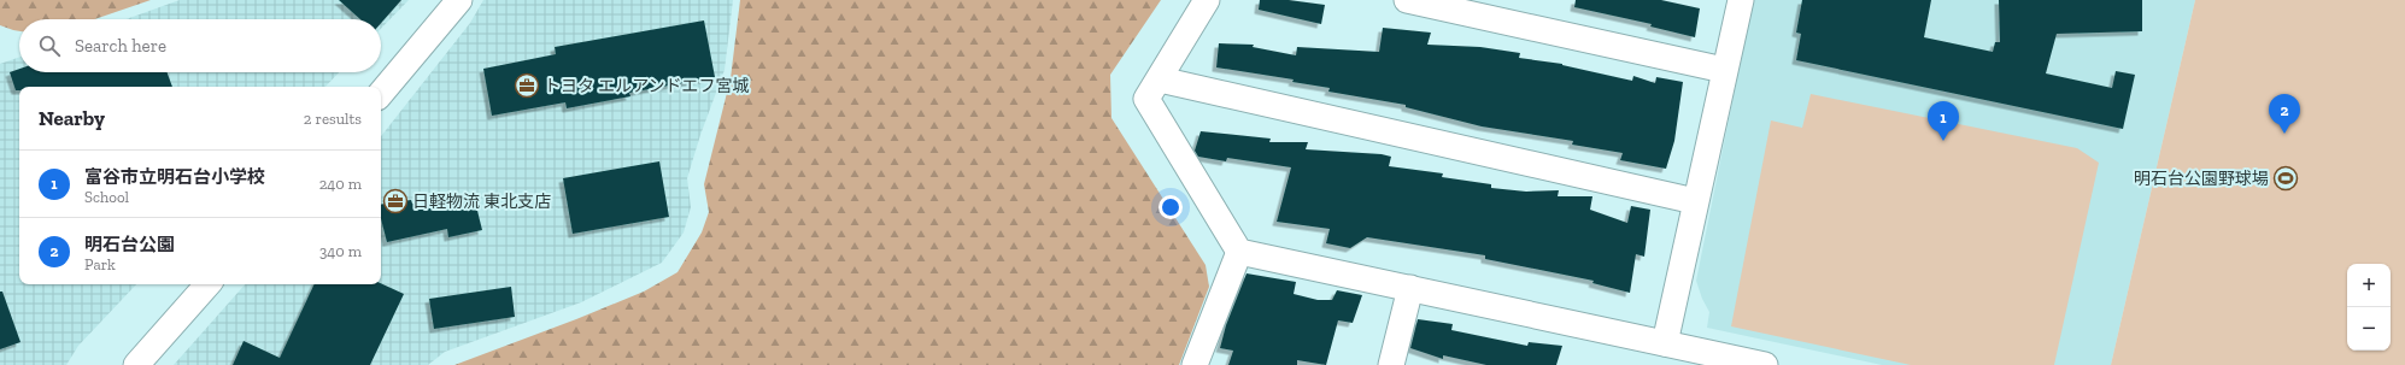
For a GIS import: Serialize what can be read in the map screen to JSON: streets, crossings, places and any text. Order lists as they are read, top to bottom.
{
  "places": {
    "office": ["トヨタ エルアンドエフ宮城", "日軽物流 東北支店"],
    "sports": ["明石台公園野球場"]
  },
  "page": {
    "search": "Search here",
    "heading": ["Nearby", "2 results"],
    "pins": ["2", "1"],
    "list": [
      {
        "mark": "1",
        "name": "富谷市立明石台小学校",
        "note": "School",
        "value": "240 m"
      },
      {
        "mark": "2",
        "name": "明石台公園",
        "note": "Park",
        "value": "340 m"
      }
    ],
    "map_buttons": ["+", "−"]
  }
}
